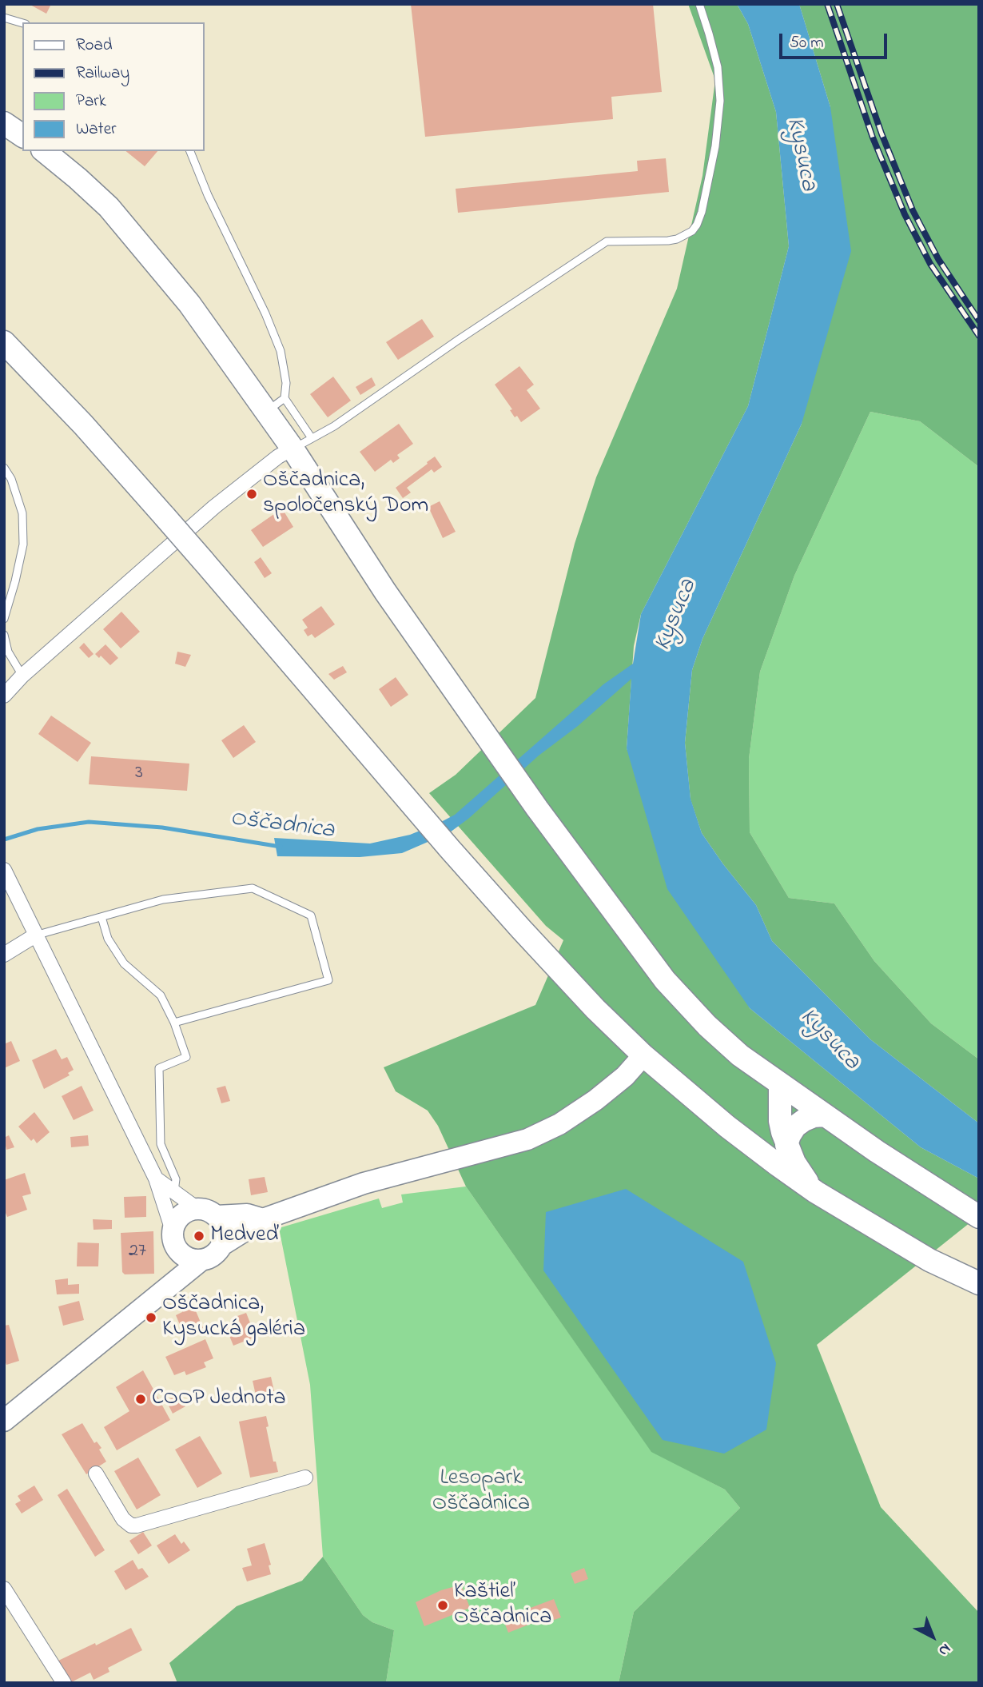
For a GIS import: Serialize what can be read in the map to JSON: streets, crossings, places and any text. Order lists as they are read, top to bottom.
{
  "water": ["Kysuca", "Oščadnica"],
  "parks": ["Lesopark Oščadnica"],
  "places": [
    "Oščadnica, spoločenský Dom",
    "Medveď",
    "Oščadnica, Kysucká galéria",
    "COOP Jednota",
    "Kaštieľ Oščadnica"
  ],
  "house_numbers": ["3", "27"],
  "legend": [
    "Road",
    "Railway",
    "Park",
    "Water"
  ],
  "scale_bar": "50 m",
  "north": "bottom right"
}
